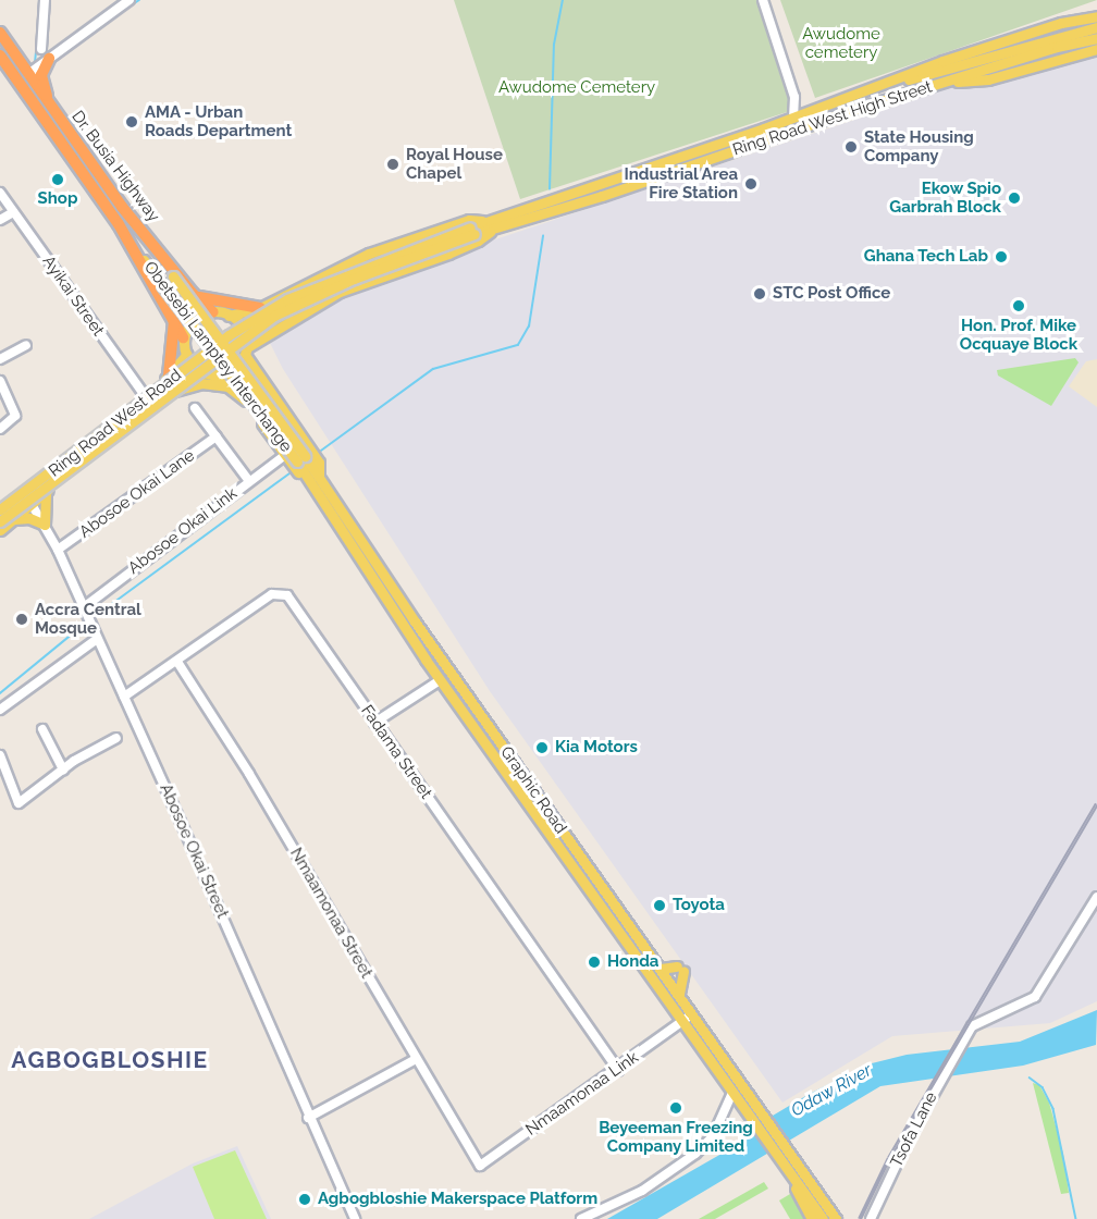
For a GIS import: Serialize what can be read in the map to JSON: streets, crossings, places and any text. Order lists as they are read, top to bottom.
{
  "streets": {
    "highway": ["Dr. Busia Highway"],
    "main road": [
      "Ring Road West High Street",
      "Obetsebi Lamptey Interchange",
      "Ring Road West Road",
      "Graphic Road"
    ],
    "street": [
      "Ayikai Street",
      "Abosoe Okai Lane",
      "Abosoe Okai Link",
      "Fadama Street",
      "Abosoe Okai Street",
      "Nmaamonaa Street",
      "Nmaamonaa Link",
      "Tsofa Lane"
    ]
  },
  "crossings": [
    ["Dr. Busia Highway", "Obetsebi Lamptey Interchange"],
    ["Dr. Busia Highway", "Ring Road West Road"],
    ["Dr. Busia Highway", "Graphic Road"],
    ["Ayikai Street", "Ring Road West Road"],
    ["Obetsebi Lamptey Interchange", "Graphic Road"],
    ["Ring Road West Road", "Graphic Road"],
    ["Ring Road West Road", "Abosoe Okai Street"],
    ["Abosoe Okai Lane", "Abosoe Okai Street"],
    ["Abosoe Okai Link", "Graphic Road"],
    ["Abosoe Okai Link", "Abosoe Okai Street"],
    ["Fadama Street", "Abosoe Okai Street"],
    ["Fadama Street", "Nmaamonaa Street"],
    ["Fadama Street", "Nmaamonaa Link"],
    ["Graphic Road", "Nmaamonaa Link"],
    ["Nmaamonaa Street", "Nmaamonaa Link"]
  ],
  "districts": ["AGBOGBLOSHIE"],
  "water": ["Odaw River"],
  "parks": ["Awudome cemetery", "Awudome Cemetery"],
  "places": [
    "AMA - Urban Roads Department",
    "State Housing Company",
    "Royal House Chapel",
    "Shop",
    "Industrial Area Fire Station",
    "Ekow Spio Garbrah Block",
    "Ghana Tech Lab",
    "STC Post Office",
    "Hon. Prof. Mike Ocquaye Block",
    "Accra Central Mosque",
    "Kia Motors",
    "Toyota",
    "Honda",
    "Beyeeman Freezing Company Limited",
    "Agbogbloshie Makerspace Platform"
  ]
}
